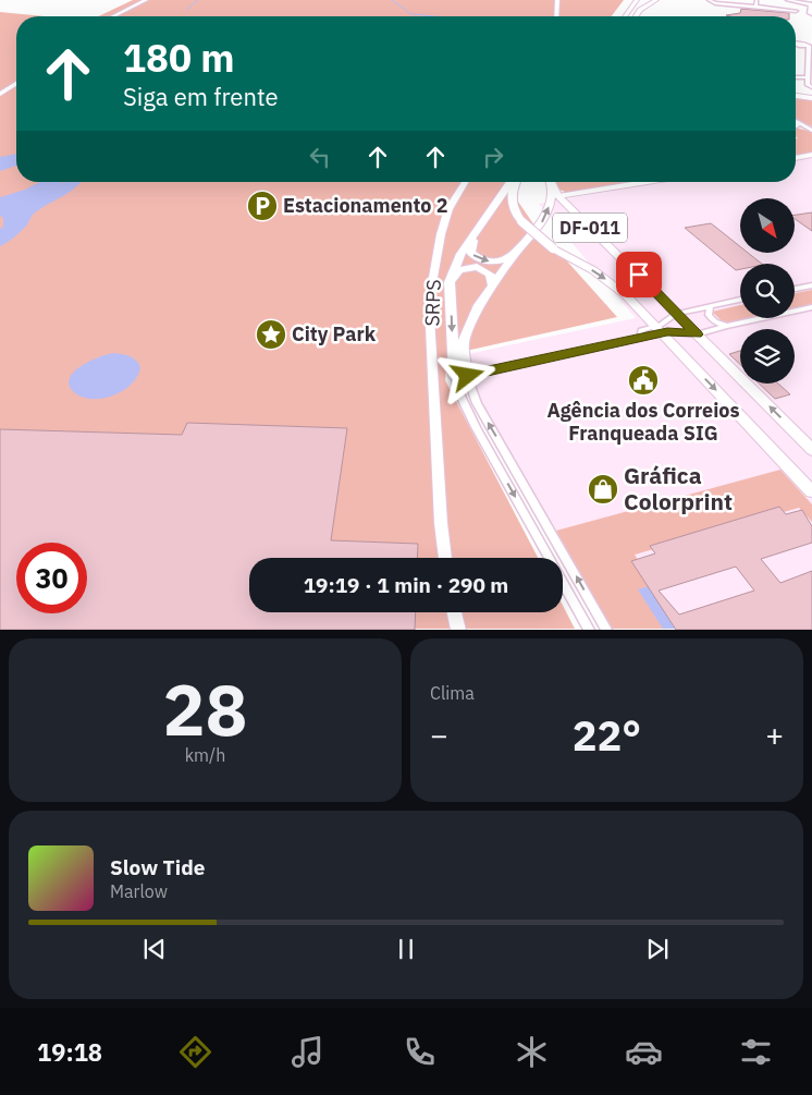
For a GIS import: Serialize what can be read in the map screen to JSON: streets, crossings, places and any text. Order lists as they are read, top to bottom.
{
  "streets": {
    "main road": ["DF-011", "SRPS"]
  },
  "places": {
    "parking": ["Estacionamento 2"],
    "place": ["City Park"],
    "public building": ["Agência dos Correios Franqueada SIG"],
    "shop": ["Gráfica Colorprint"]
  },
  "north": "bottom right",
  "page": {
    "turn": ["180 m", "Siga em frente"],
    "limit": "30",
    "trip": "19:19 · 1 min · 290 m",
    "tile": [
      ["28", "km/h"],
      "Clima"
    ],
    "heat": ["−", "22°", "+"],
    "song": ["Slow Tide", "Marlow"],
    "tabs": "19:18"
  }
}
